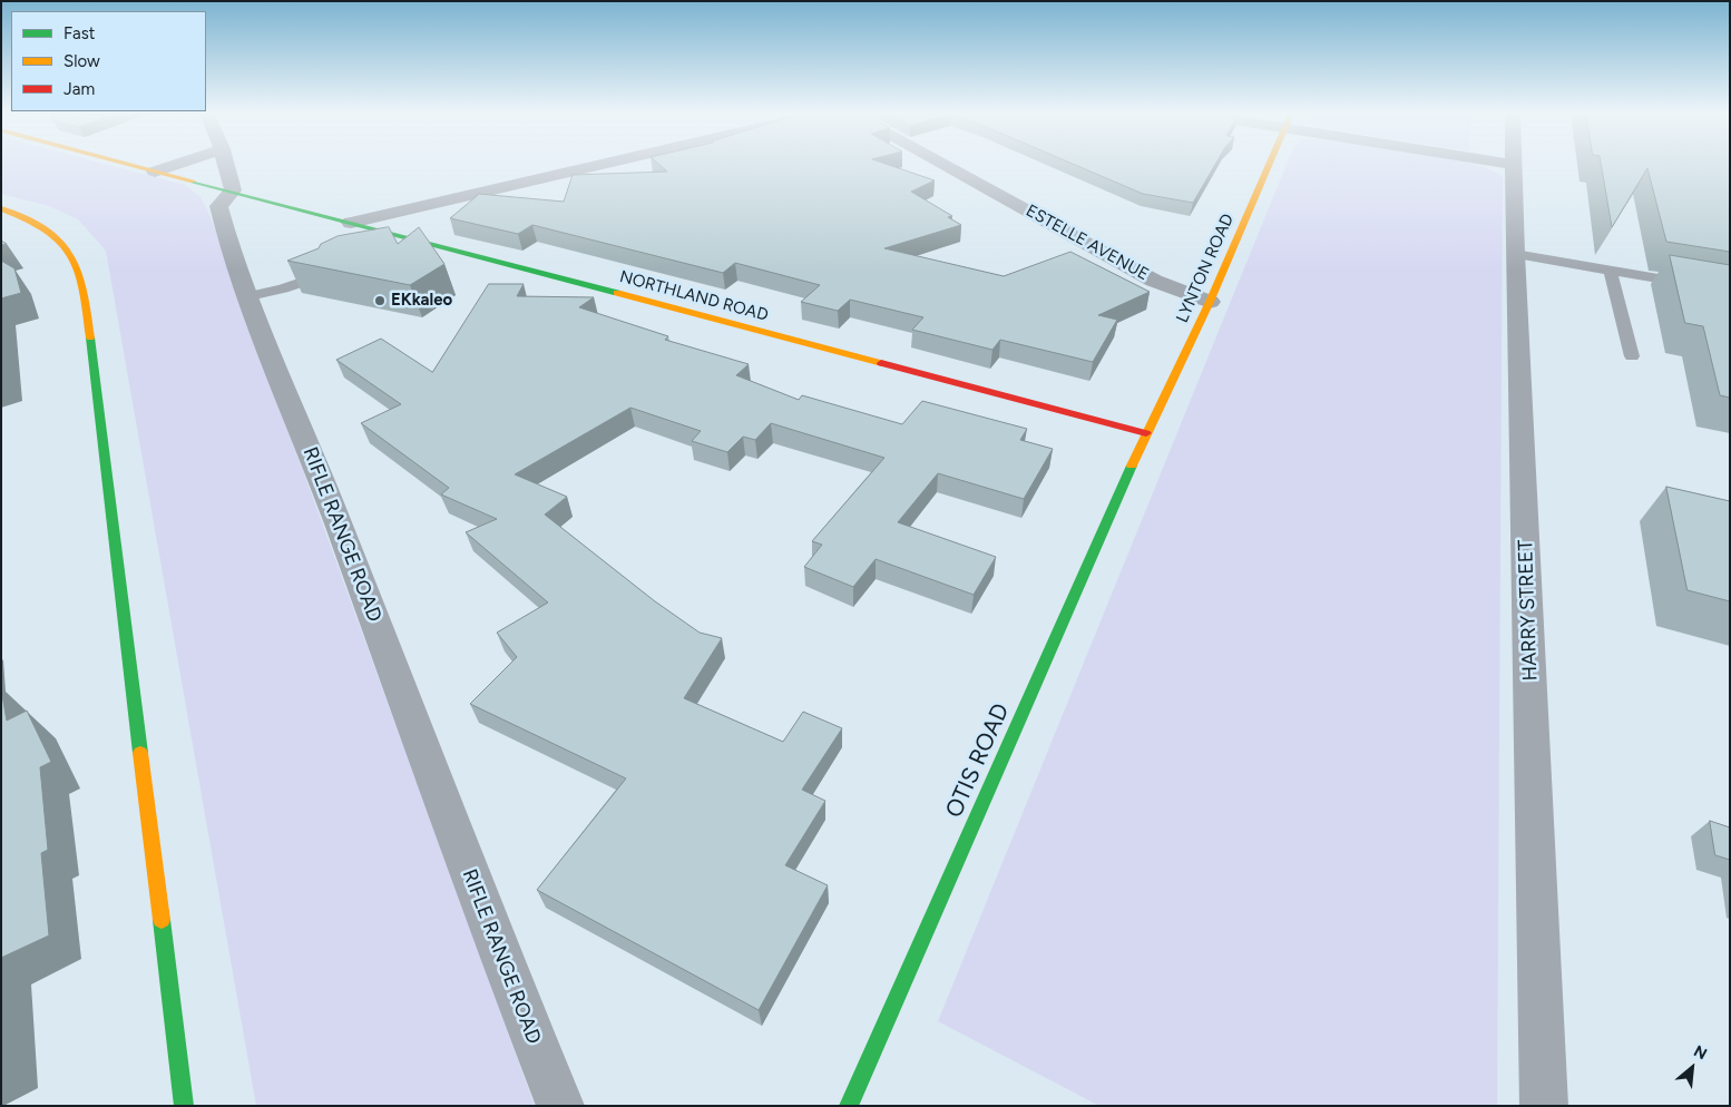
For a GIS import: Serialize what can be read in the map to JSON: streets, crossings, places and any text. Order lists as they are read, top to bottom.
{
  "streets": {
    "street": [
      "ESTELLE AVENUE",
      "LYNTON ROAD",
      "NORTHLAND ROAD",
      "RIFLE RANGE ROAD",
      "HARRY STREET",
      "OTIS ROAD"
    ]
  },
  "crossings": [
    ["ESTELLE AVENUE", "LYNTON ROAD"],
    ["LYNTON ROAD", "NORTHLAND ROAD"],
    ["LYNTON ROAD", "OTIS ROAD"],
    ["NORTHLAND ROAD", "RIFLE RANGE ROAD"],
    ["NORTHLAND ROAD", "OTIS ROAD"]
  ],
  "places": ["EKkaleo"],
  "legend": ["Fast", "Slow", "Jam"],
  "north": "top right"
}
